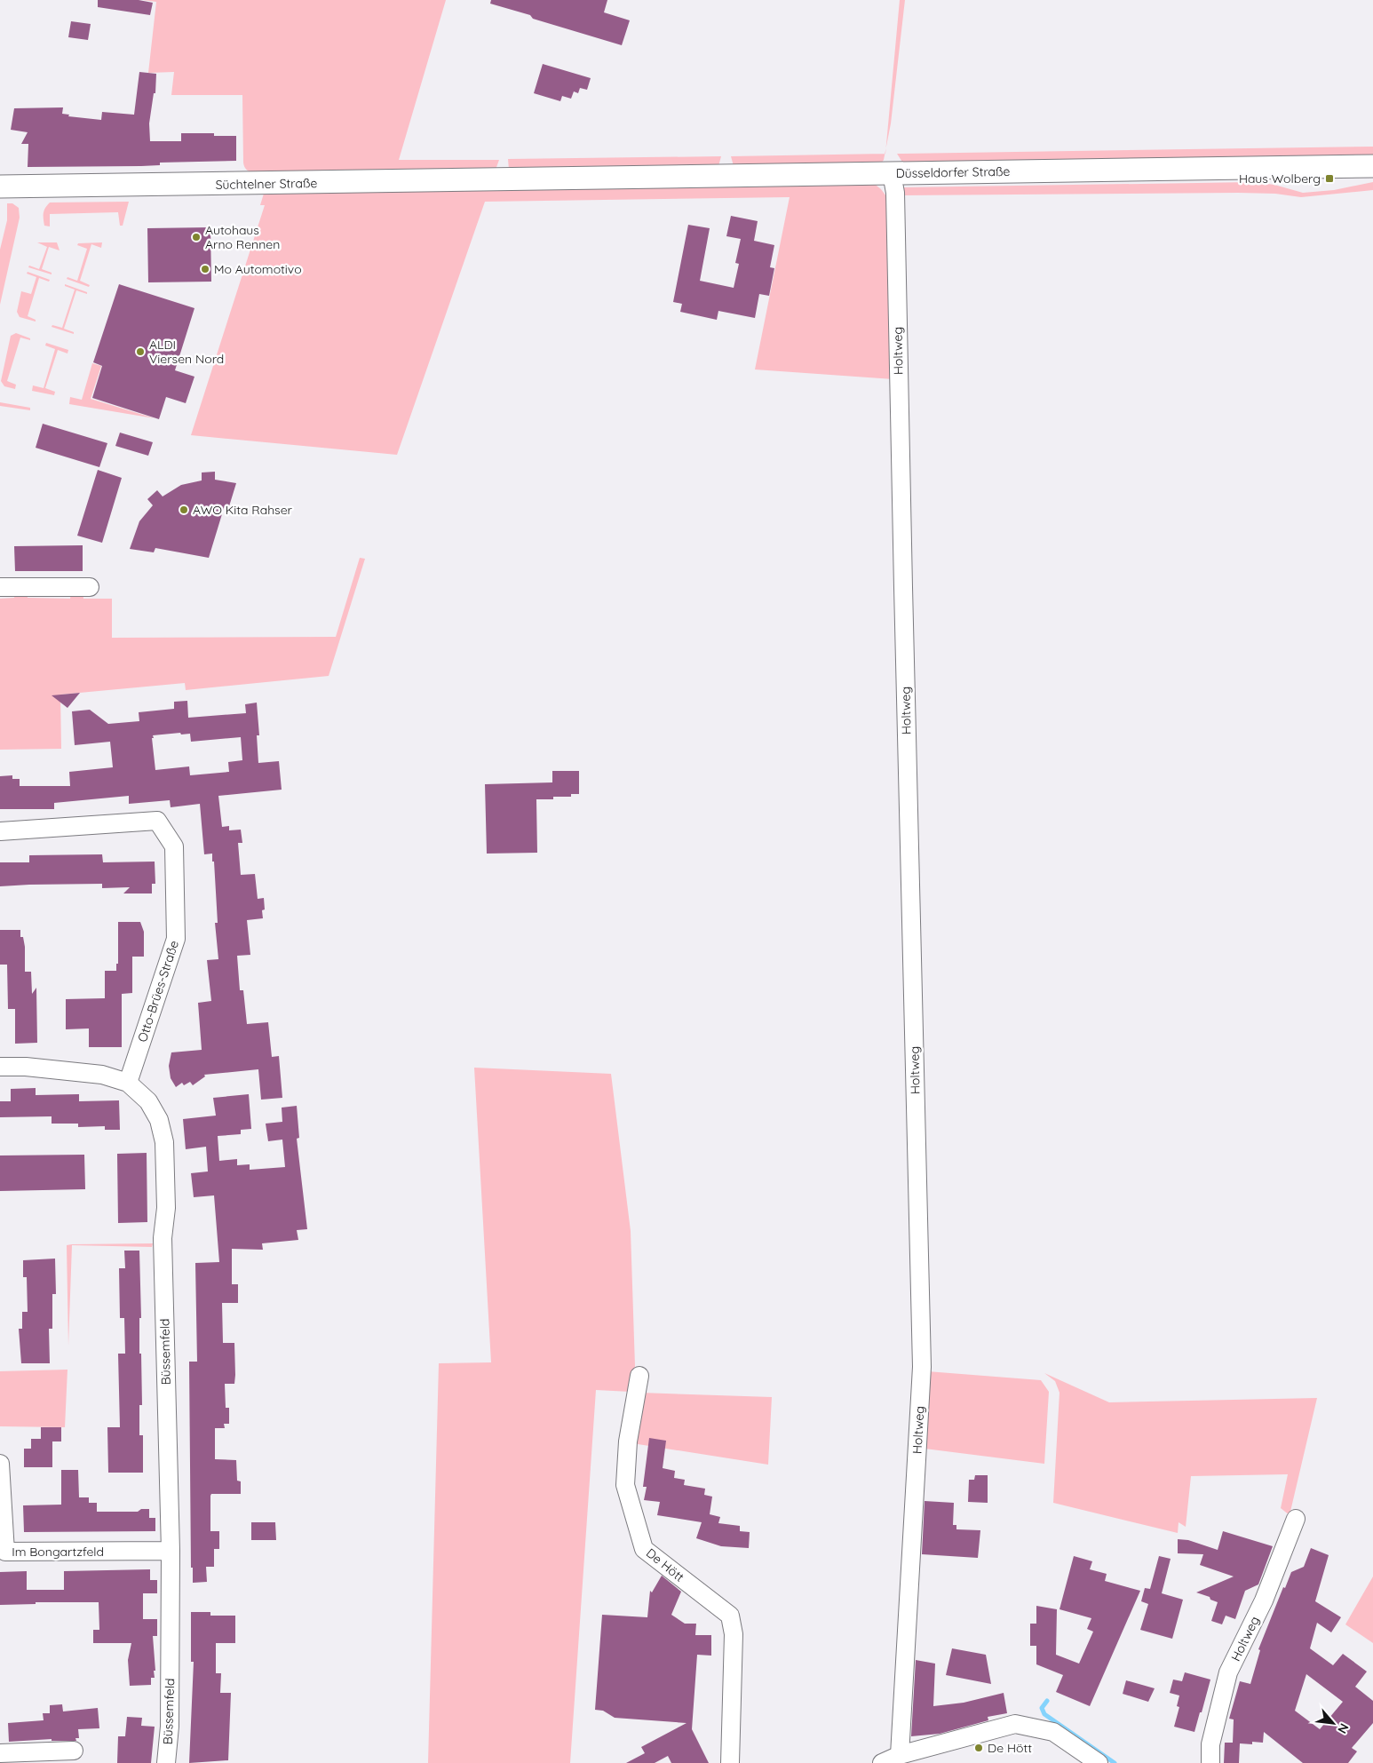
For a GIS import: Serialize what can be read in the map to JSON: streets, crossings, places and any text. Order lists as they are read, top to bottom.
{
  "streets": {
    "main road": ["Düsseldorfer Straße", "Süchtelner Straße"],
    "street": [
      "Holtweg",
      "Otto-Brües-Straße",
      "Büssemfeld",
      "Im Bongartzfeld",
      "De Hött"
    ]
  },
  "crossings": [
    ["Düsseldorfer Straße", "Süchtelner Straße"],
    ["Düsseldorfer Straße", "Holtweg"],
    ["Otto-Brües-Straße", "Büssemfeld"],
    ["Büssemfeld", "Im Bongartzfeld"]
  ],
  "places": {
    "transit": ["Haus Wolberg"],
    "other": [
      "Autohaus Arno Rennen",
      "Mo Automotivo",
      "ALDI Viersen Nord",
      "AWO Kita Rahser",
      "De Hött"
    ]
  },
  "north": "bottom right"
}
